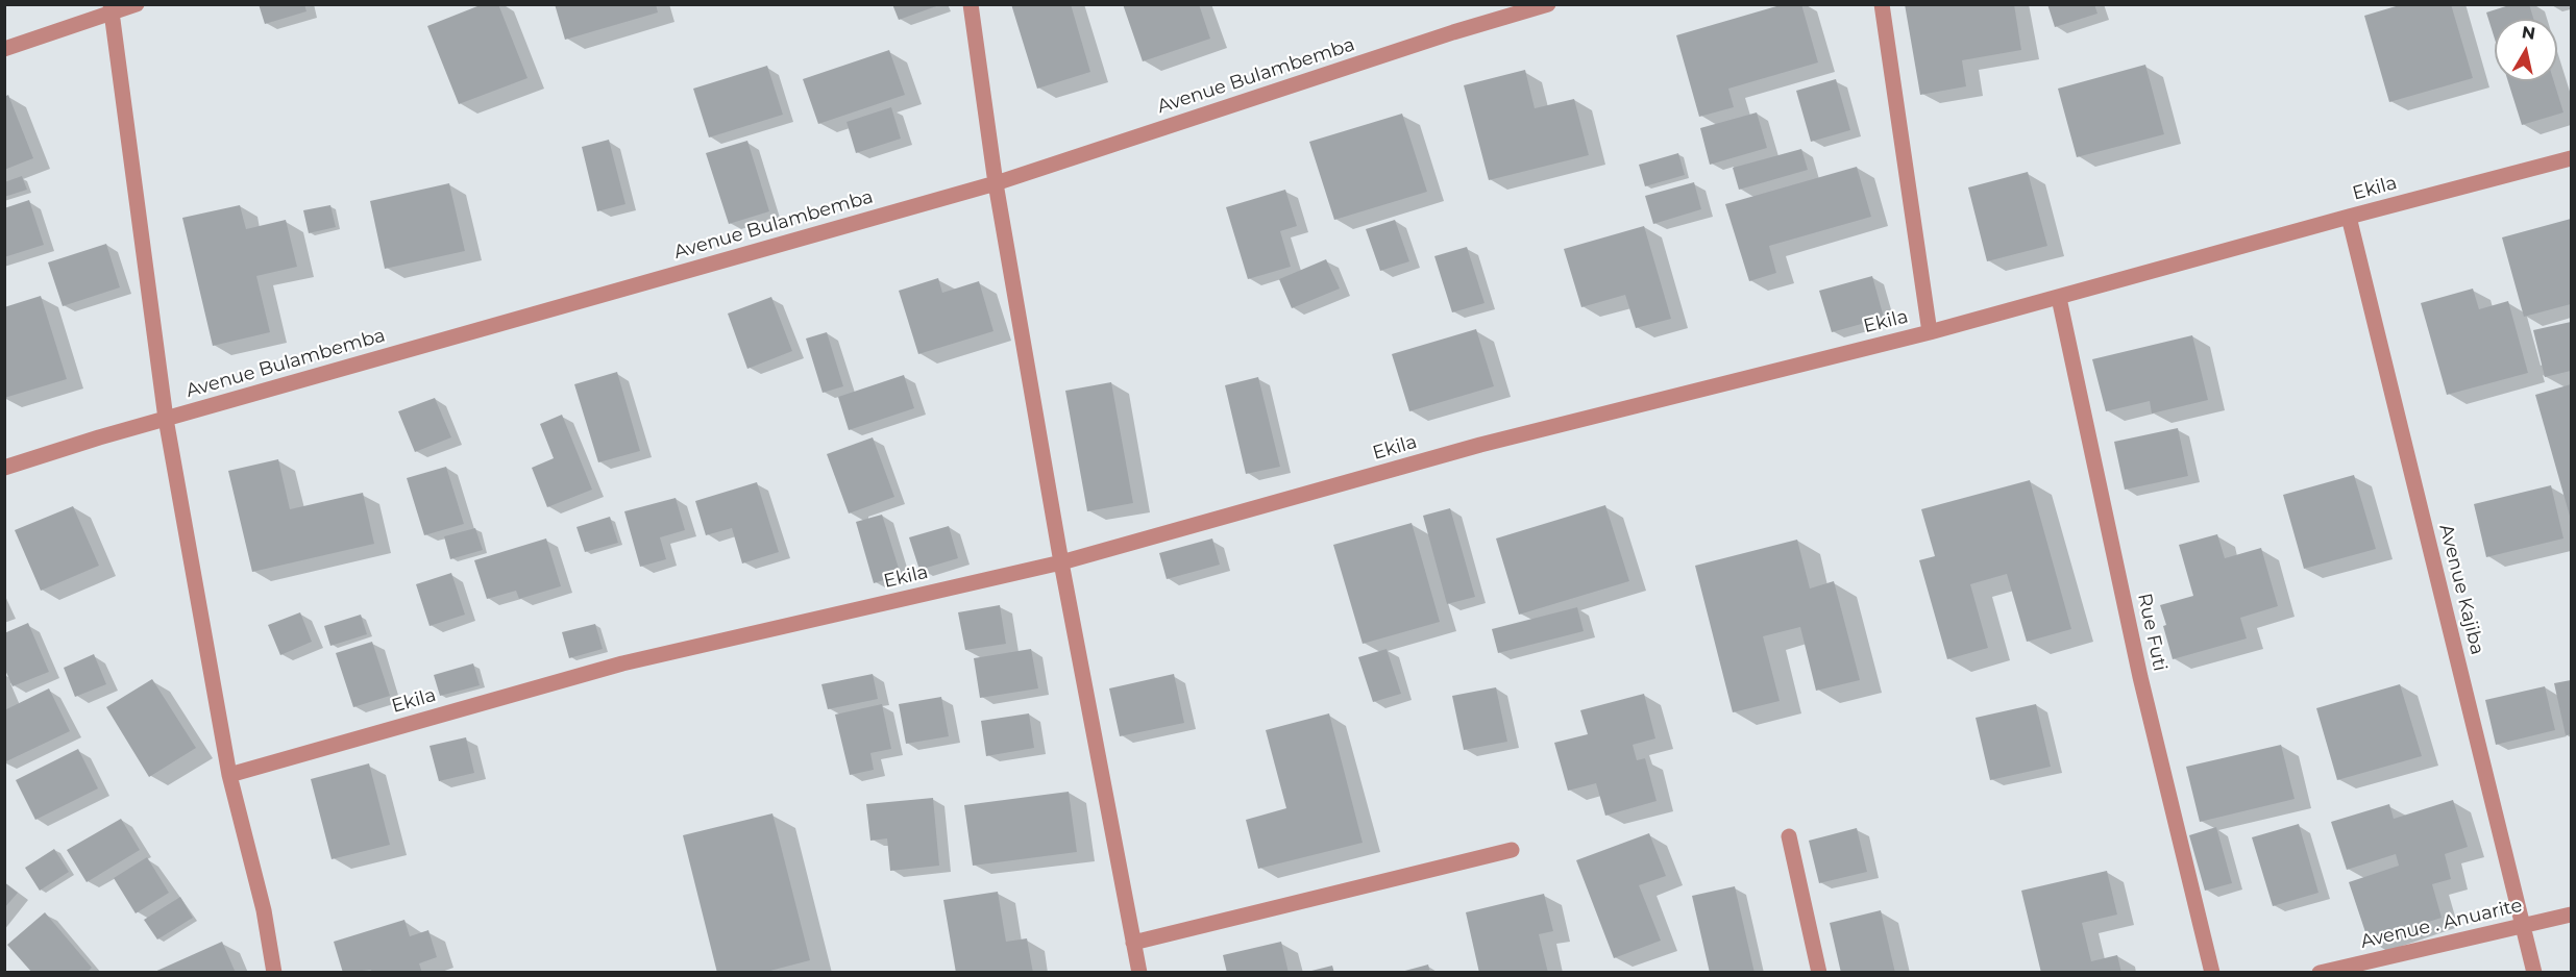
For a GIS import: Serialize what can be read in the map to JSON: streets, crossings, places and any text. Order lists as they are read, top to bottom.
{
  "streets": {
    "street": [
      "Avenue Bulambemba",
      "Ekila",
      "Avenue Kajiba",
      "Rue Futi",
      "Avenue . Anuarite"
    ]
  },
  "crossings": [
    ["Ekila", "Avenue Kajiba"],
    ["Ekila", "Rue Futi"],
    ["Avenue Kajiba", "Avenue . Anuarite"]
  ],
  "north": "top"
}
